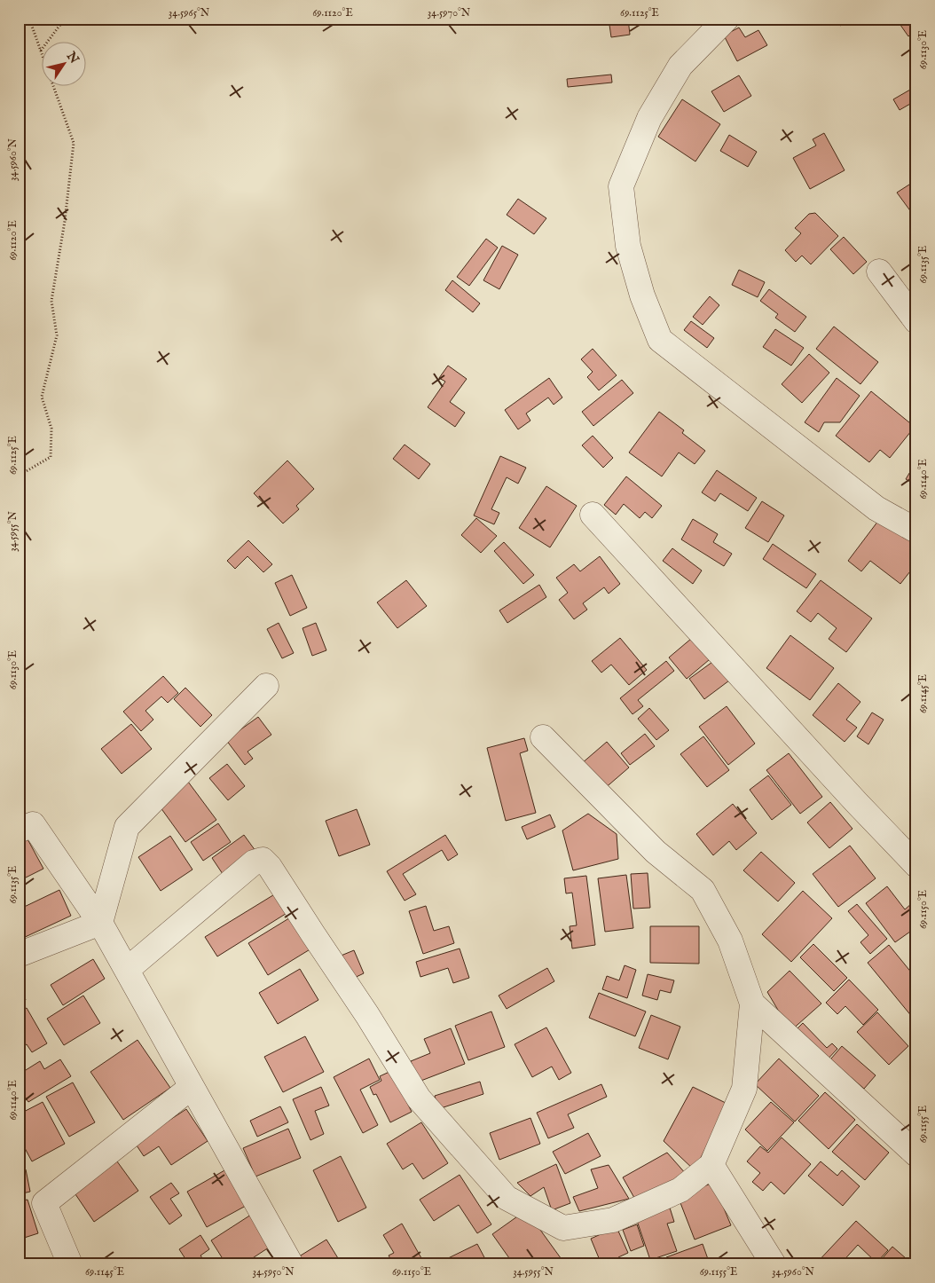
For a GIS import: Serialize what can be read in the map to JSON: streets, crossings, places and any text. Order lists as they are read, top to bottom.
{
  "north": "top right",
  "coordinates": [
    "34.5965°N",
    "69.1120°E",
    "34.5970°N",
    "69.1125°E",
    "69.1130°E",
    "34.5960°N",
    "69.1135°E",
    "69.1140°E",
    "34.5955°N",
    "69.1145°E",
    "69.1150°E",
    "69.1155°E",
    "34.5950°N"
  ]
}
